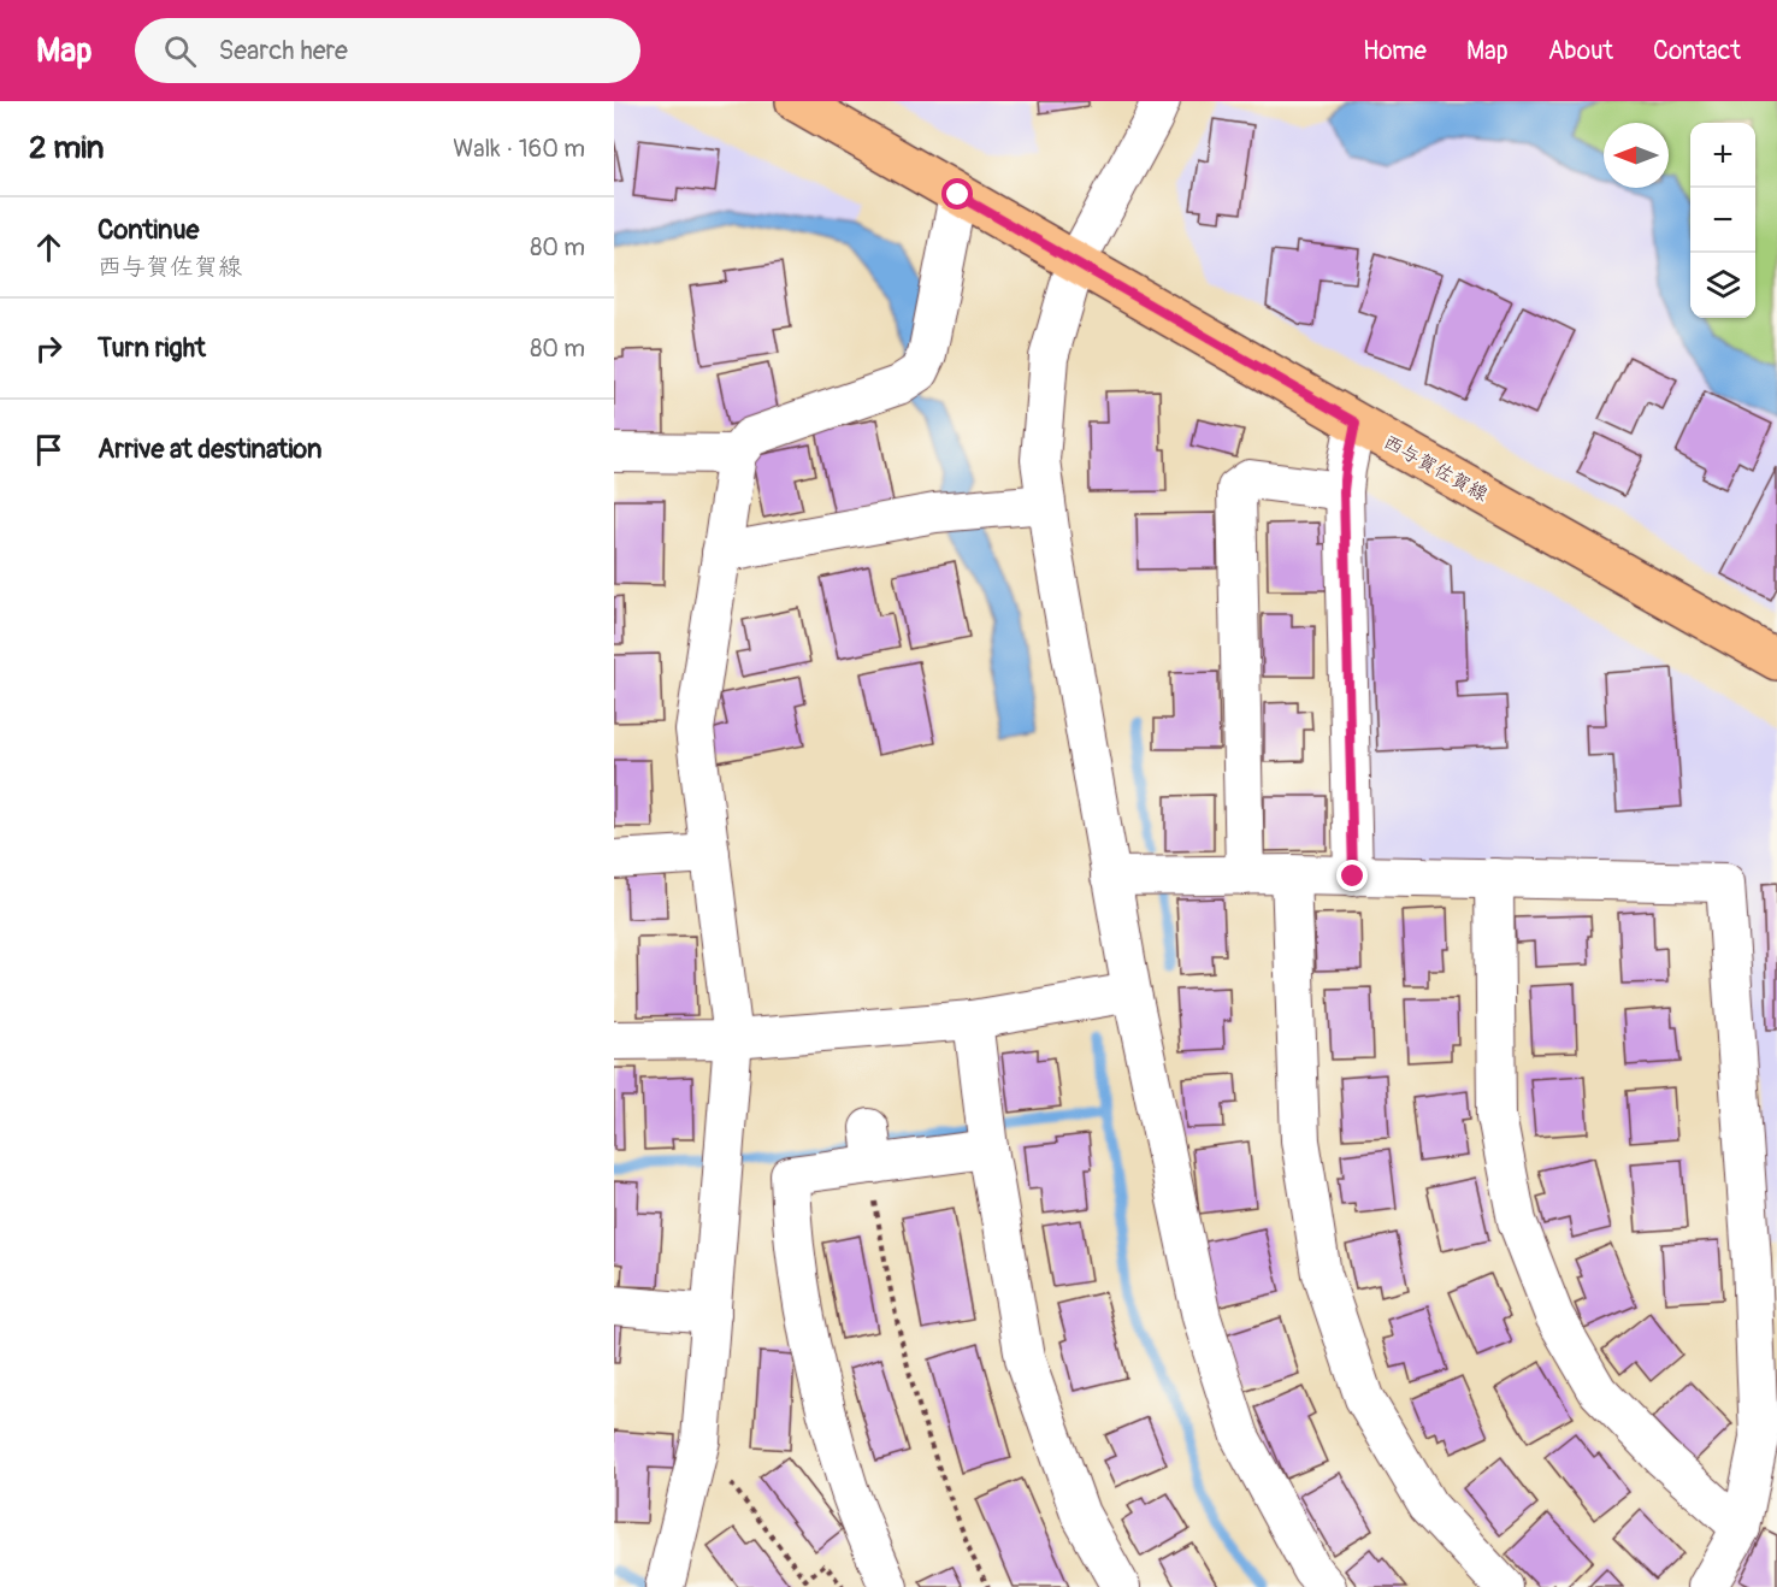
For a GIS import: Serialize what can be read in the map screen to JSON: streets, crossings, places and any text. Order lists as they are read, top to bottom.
{
  "streets": {
    "main road": ["西与賀佐賀線"]
  },
  "north": "left",
  "page": {
    "header": "Map",
    "search": "Search here",
    "nav": [
      "Home",
      "Map",
      "About",
      "Contact"
    ],
    "heading": ["2 min", "Walk · 160 m"],
    "map_buttons": ["+", "−"],
    "list": [
      ["Continue", "西与賀佐賀線", "80 m"],
      ["Turn right", "80 m"],
      "Arrive at destination"
    ]
  }
}
